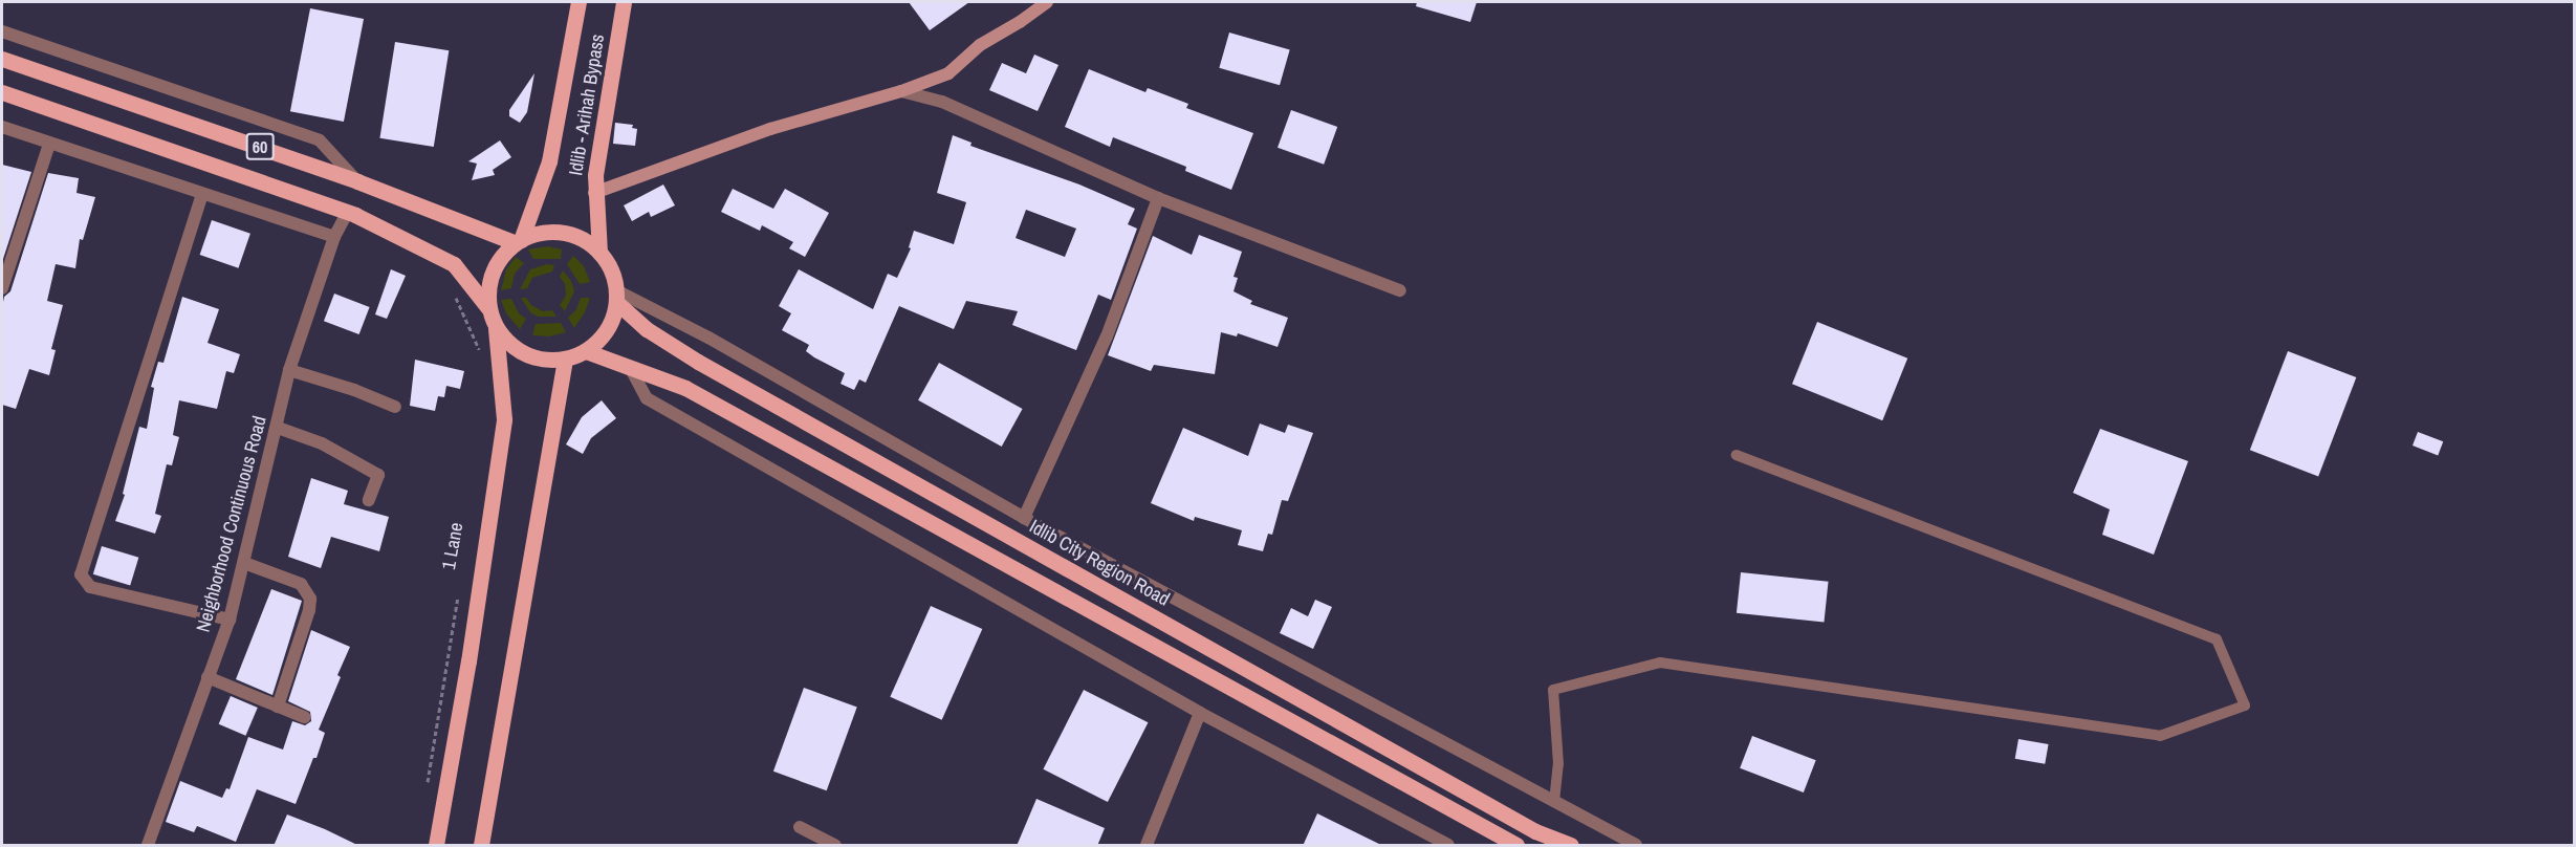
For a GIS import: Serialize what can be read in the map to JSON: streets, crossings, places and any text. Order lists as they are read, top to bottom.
{
  "streets": {
    "main road": ["Idlib - Arihah Bypass", "60", "Idlib City Region Road"],
    "street": ["Neighborhood Continuous Road"],
    "path": ["1 Lane"]
  },
  "crossings": [
    ["Idlib - Arihah Bypass", "60"],
    ["Idlib - Arihah Bypass", "Idlib City Region Road"],
    ["60", "Neighborhood Continuous Road"],
    ["60", "Idlib City Region Road"]
  ]
}
